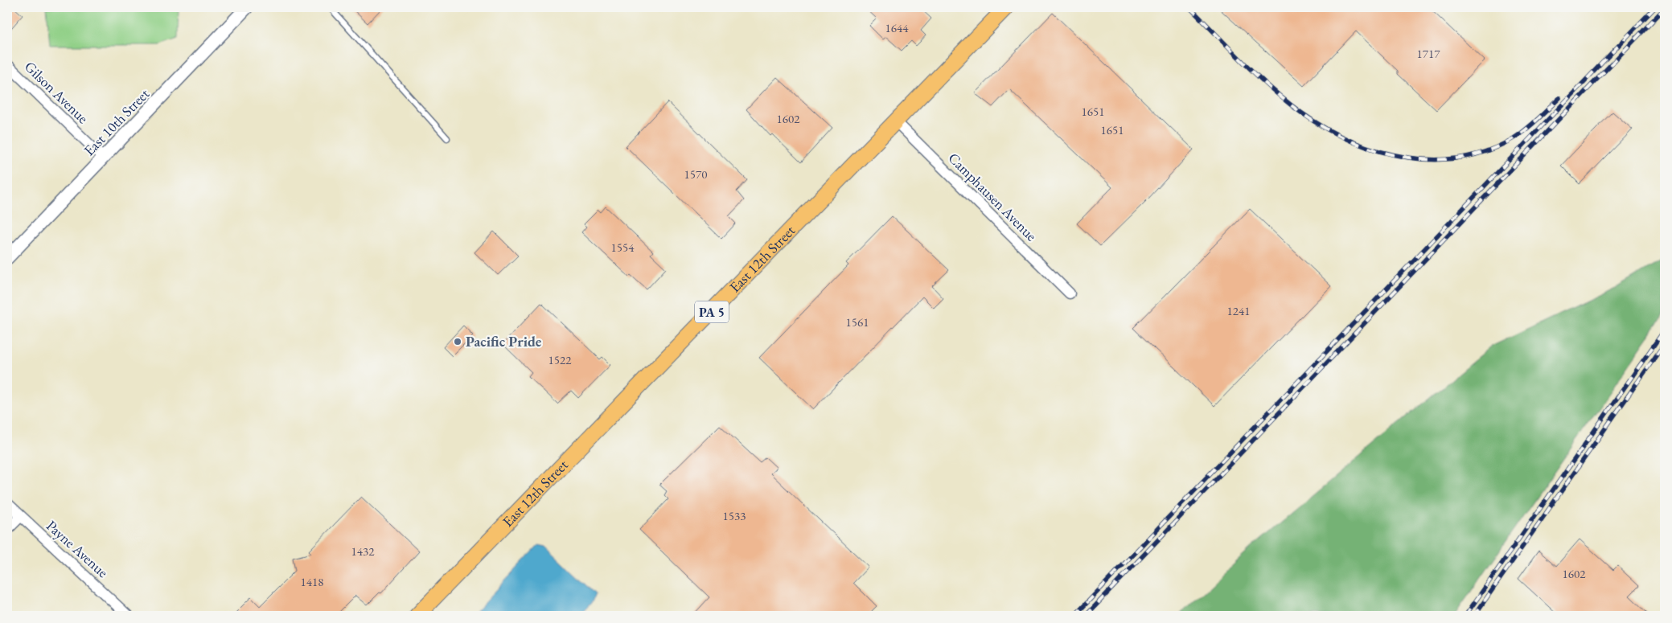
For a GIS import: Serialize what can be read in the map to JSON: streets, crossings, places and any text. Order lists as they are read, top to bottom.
{
  "streets": {
    "main road": ["East 12th Street", "PA 5"],
    "street": [
      "Gilson Avenue",
      "East 10th Street",
      "Camphausen Avenue",
      "Payne Avenue"
    ]
  },
  "crossings": [
    ["Gilson Avenue", "East 10th Street"],
    ["Camphausen Avenue", "East 12th Street"]
  ],
  "places": ["Pacific Pride"],
  "house_numbers": [
    "1644",
    "1717",
    "1651",
    "1602",
    "1651",
    "1570",
    "1554",
    "1241",
    "1561",
    "1522",
    "1533",
    "1432",
    "1602",
    "1418"
  ]
}
